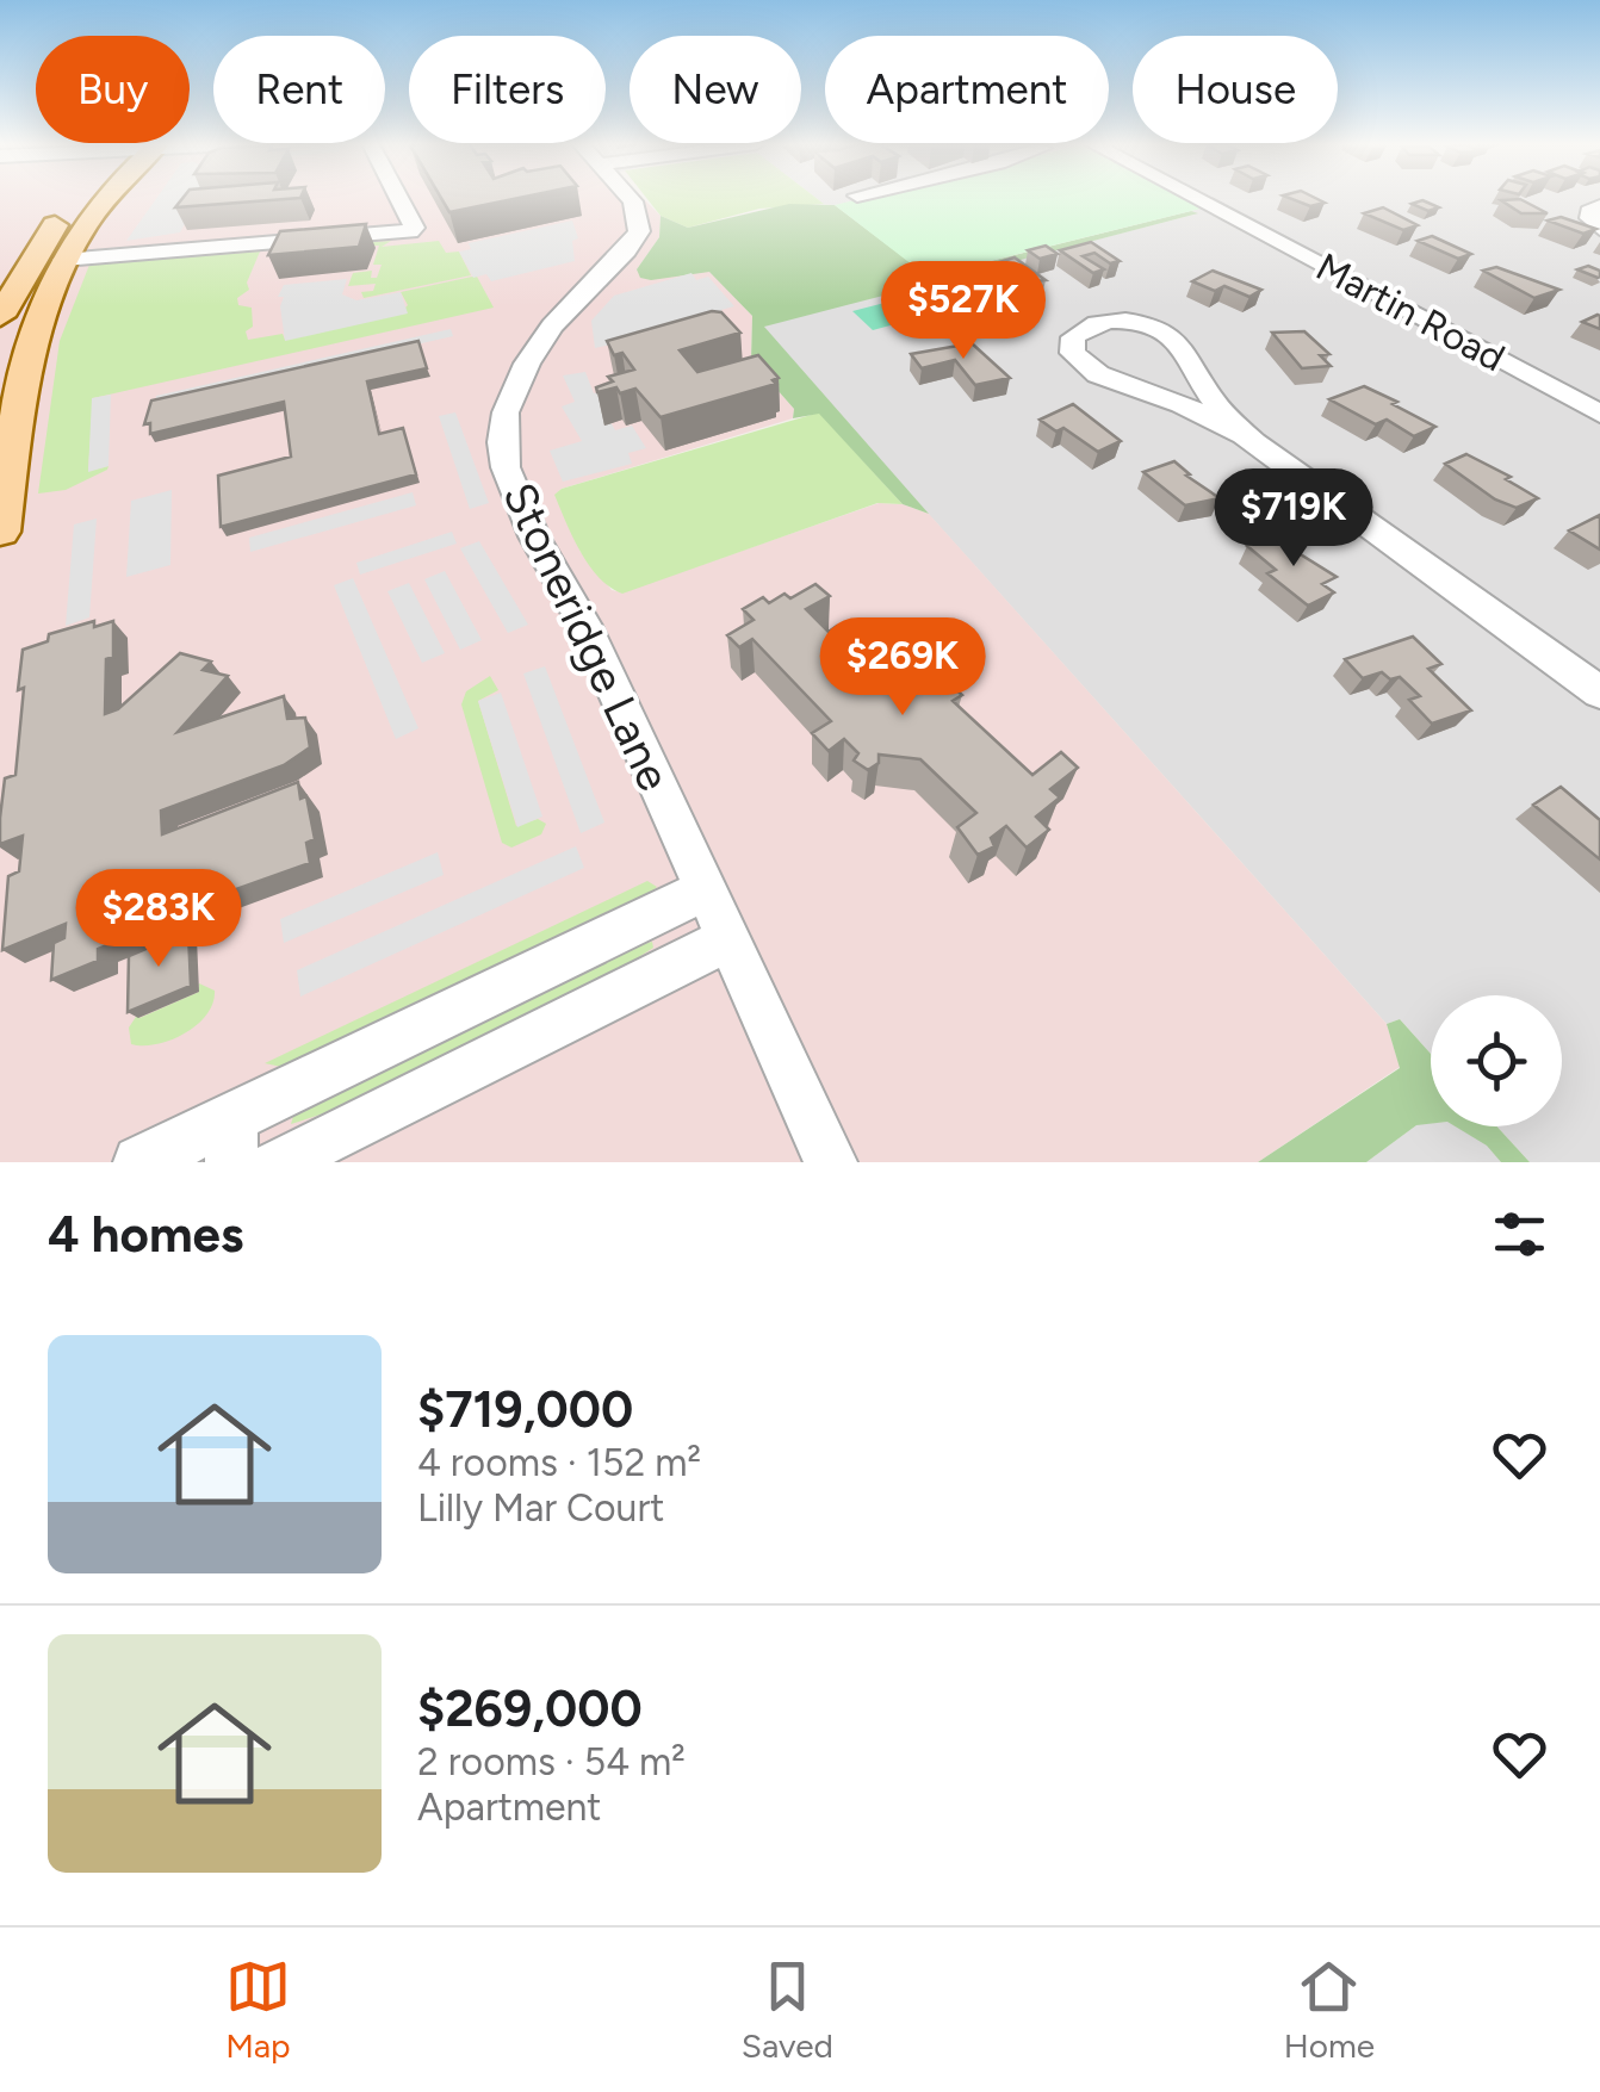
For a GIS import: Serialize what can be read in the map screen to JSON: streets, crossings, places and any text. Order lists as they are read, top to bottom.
{
  "streets": {
    "street": ["Martin Road", "Stoneridge Lane"]
  },
  "page": {
    "chip": [
      "Buy",
      "Rent",
      "Filters",
      "New",
      "Apartment",
      "House"
    ],
    "price": [
      "$527K",
      "$719K",
      "$269K",
      "$283K"
    ],
    "heading": "4 homes",
    "list": [
      {
        "name": "$719,000",
        "note": "4 rooms · 152 m² · Lilly Mar Court"
      },
      {
        "name": "$269,000",
        "note": "2 rooms · 54 m² · Apartment"
      }
    ],
    "tabs": ["Map", "Saved", "Home"]
  }
}
